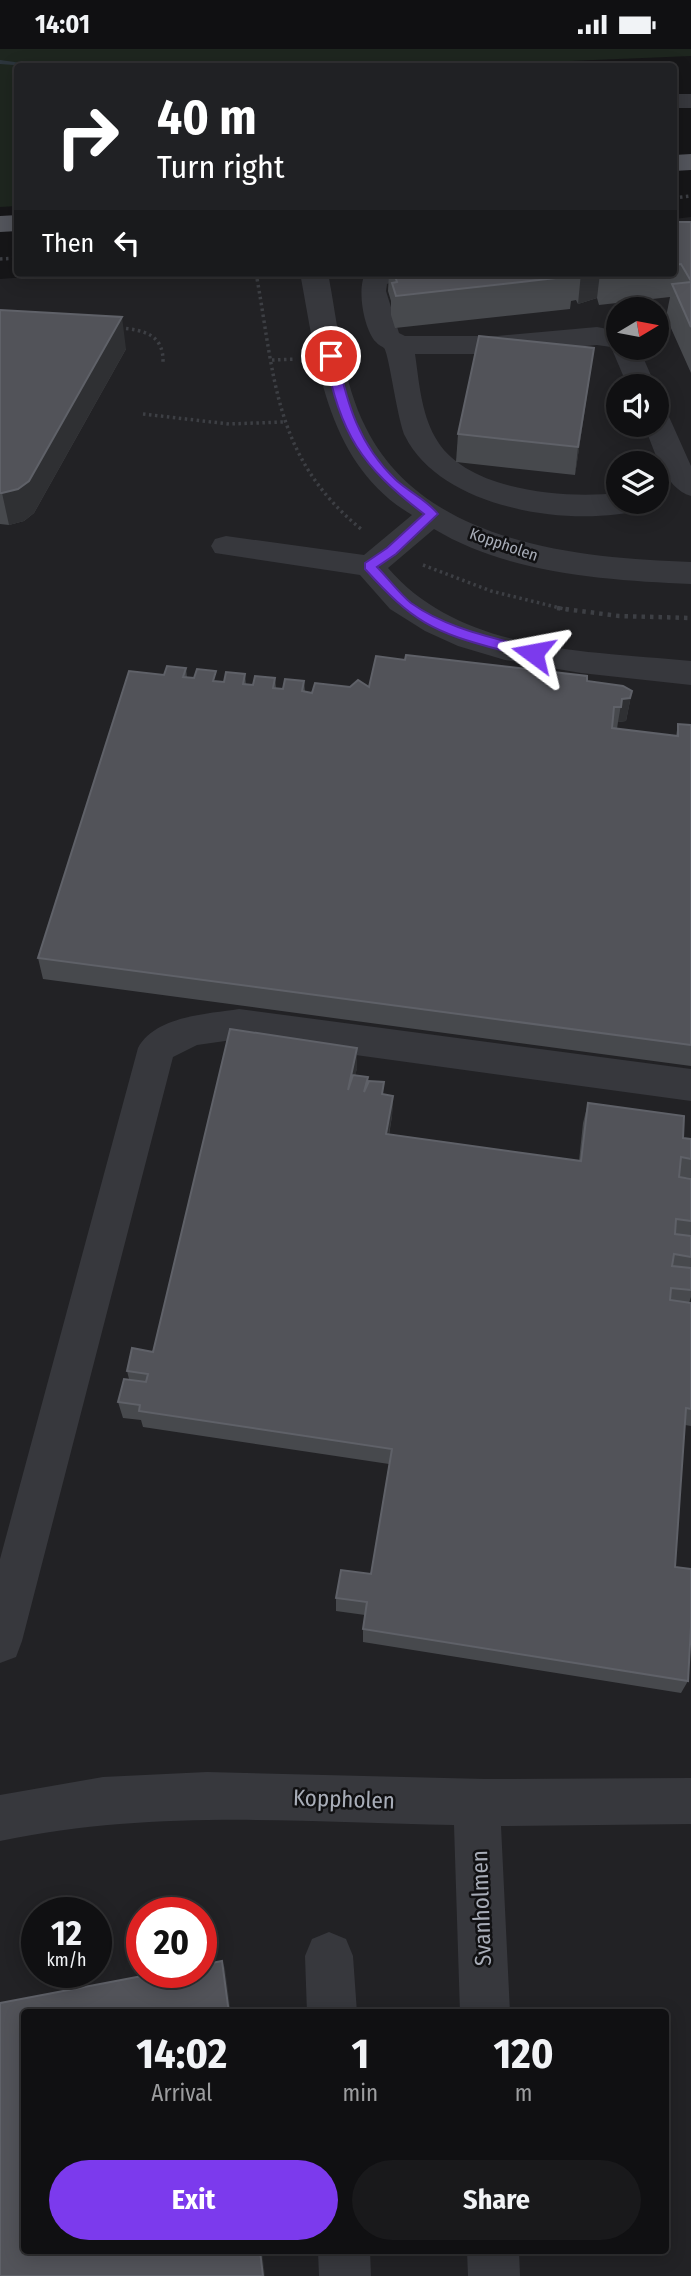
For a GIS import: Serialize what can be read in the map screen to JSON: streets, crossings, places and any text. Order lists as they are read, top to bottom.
{
  "streets": {
    "street": ["Koppholen", "Svanholmen"]
  },
  "crossings": [
    ["Koppholen", "Svanholmen"]
  ],
  "north": "right",
  "page": {
    "status": "14:01",
    "turn": ["40 m", "Turn right"],
    "then": "Then",
    "speed": "12 km/h",
    "limit": "20",
    "eta": [
      "14:02",
      "Arrival",
      "1",
      "min",
      "120",
      "m"
    ],
    "buttons": ["Exit", "Share"]
  }
}
